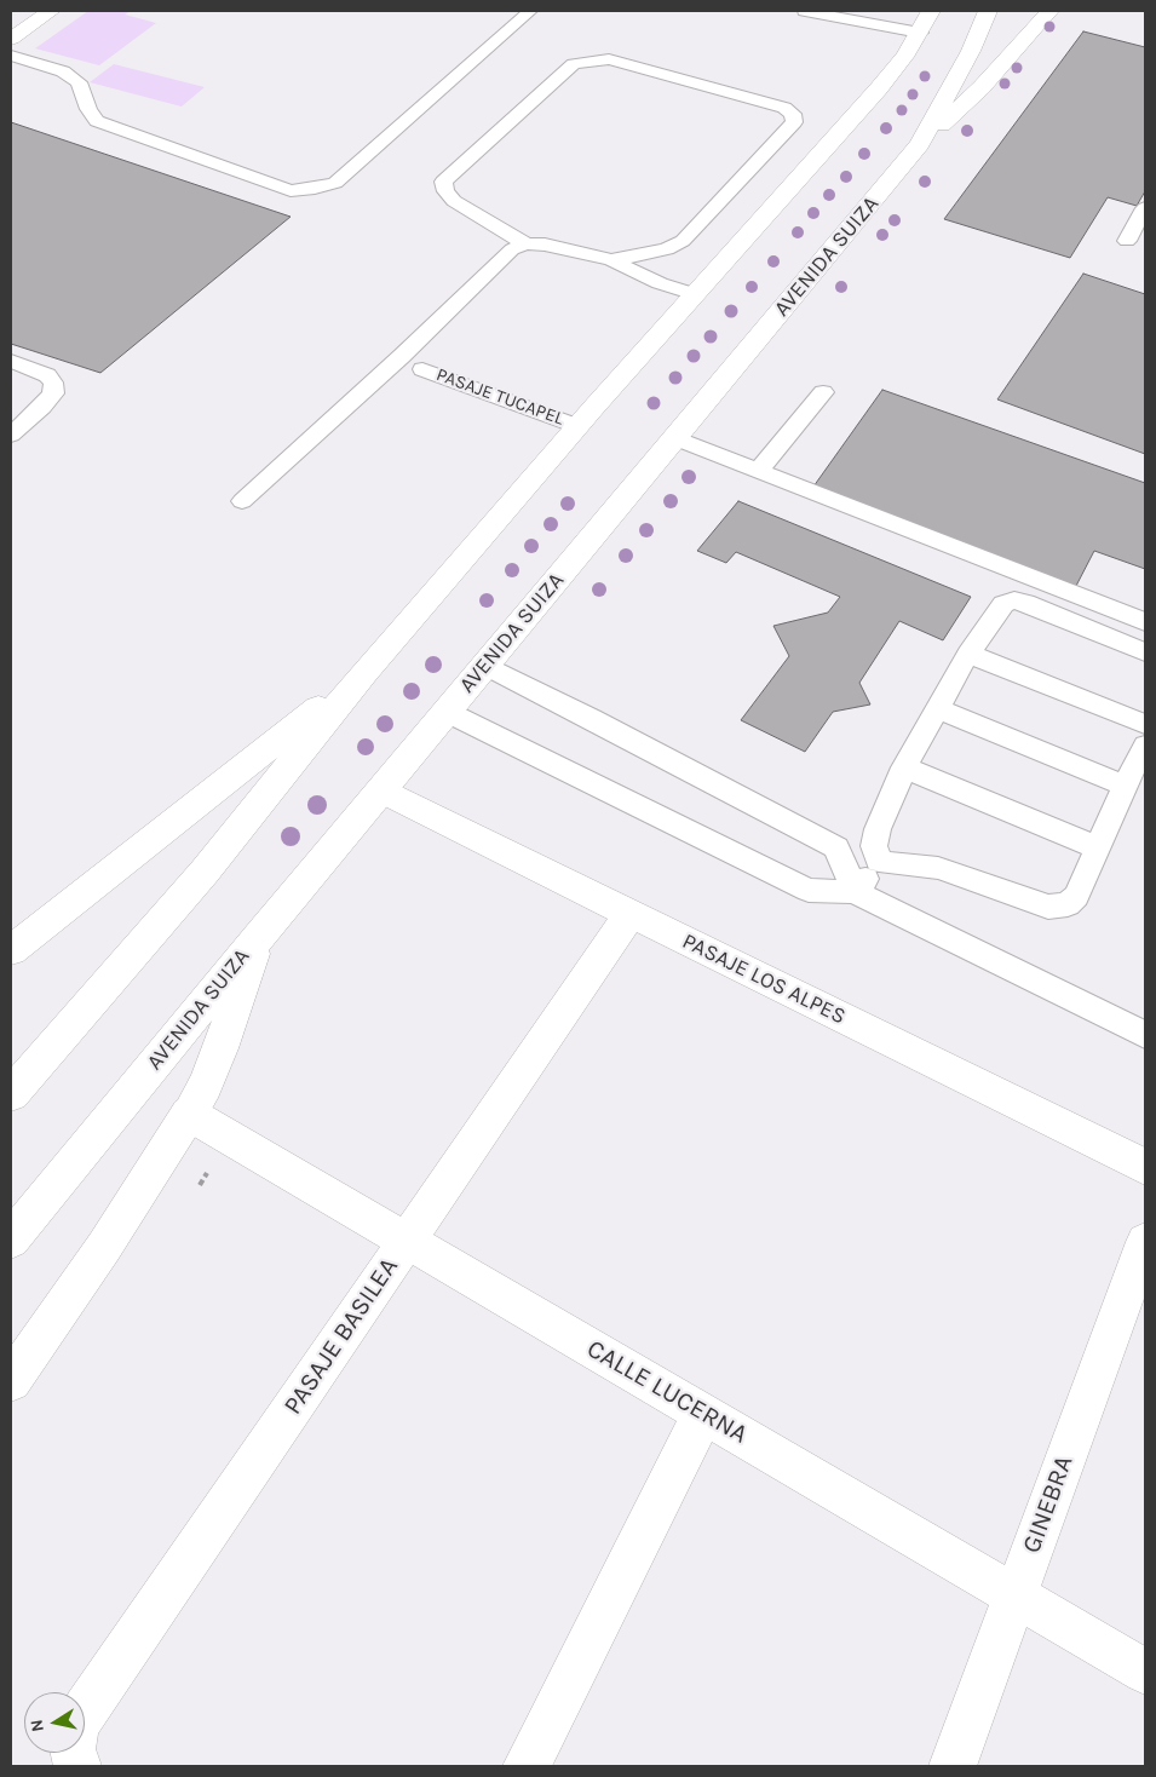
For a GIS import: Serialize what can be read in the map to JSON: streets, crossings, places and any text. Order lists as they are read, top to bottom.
{
  "streets": {
    "main road": [
      "AVENIDA SUIZA",
      "PASAJE LOS ALPES",
      "PASAJE BASILEA",
      "CALLE LUCERNA",
      "GINEBRA"
    ],
    "lane": ["PASAJE TUCAPEL"]
  },
  "crossings": [
    ["AVENIDA SUIZA", "PASAJE LOS ALPES"],
    ["PASAJE LOS ALPES", "PASAJE BASILEA"],
    ["PASAJE BASILEA", "CALLE LUCERNA"],
    ["CALLE LUCERNA", "GINEBRA"]
  ],
  "north": "left"
}
